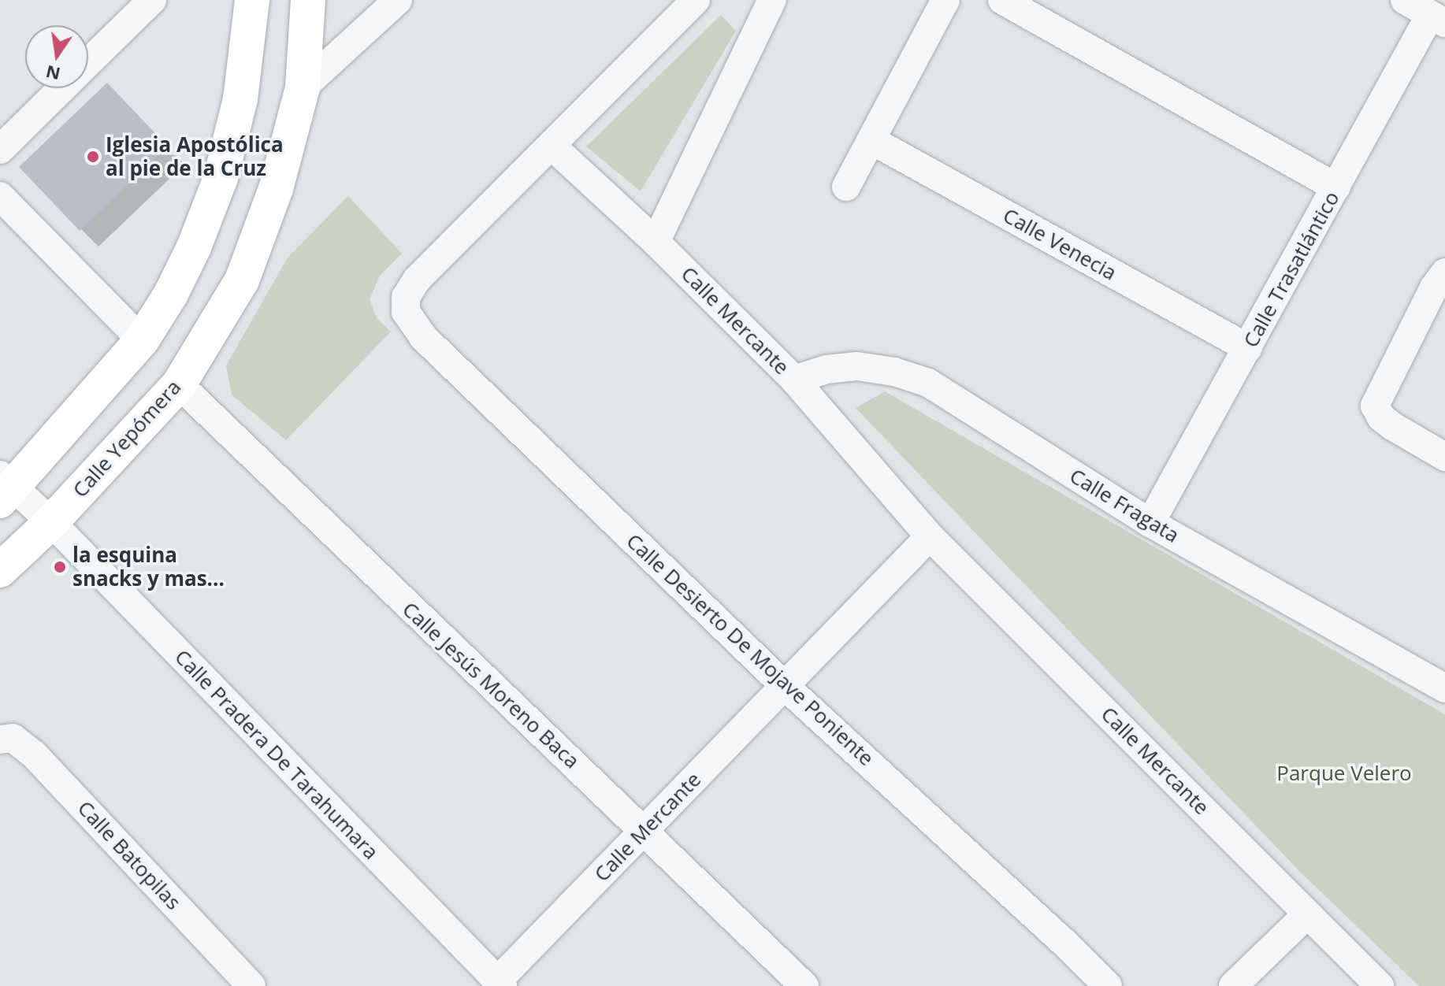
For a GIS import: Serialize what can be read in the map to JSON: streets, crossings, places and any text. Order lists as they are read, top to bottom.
{
  "streets": {
    "main road": ["Calle Yepómera"],
    "street": [
      "Calle Venecia",
      "Calle Trasatlántico",
      "Calle Mercante",
      "Calle Fragata",
      "Calle Desierto De Mojave Poniente",
      "Calle Jesús Moreno Baca",
      "Calle Pradera De Tarahumara",
      "Calle Batopilas"
    ]
  },
  "crossings": [
    ["Calle Venecia", "Calle Trasatlántico"],
    ["Calle Trasatlántico", "Calle Fragata"],
    ["Calle Mercante", "Calle Fragata"],
    ["Calle Mercante", "Calle Desierto De Mojave Poniente"],
    ["Calle Mercante", "Calle Jesús Moreno Baca"],
    ["Calle Mercante", "Calle Pradera De Tarahumara"],
    ["Calle Yepómera", "Calle Jesús Moreno Baca"],
    ["Calle Yepómera", "Calle Pradera De Tarahumara"]
  ],
  "parks": ["Parque Velero"],
  "places": ["Iglesia Apostólica al pie de la Cruz", "la esquina snacks y mas..."],
  "north": "bottom"
}
